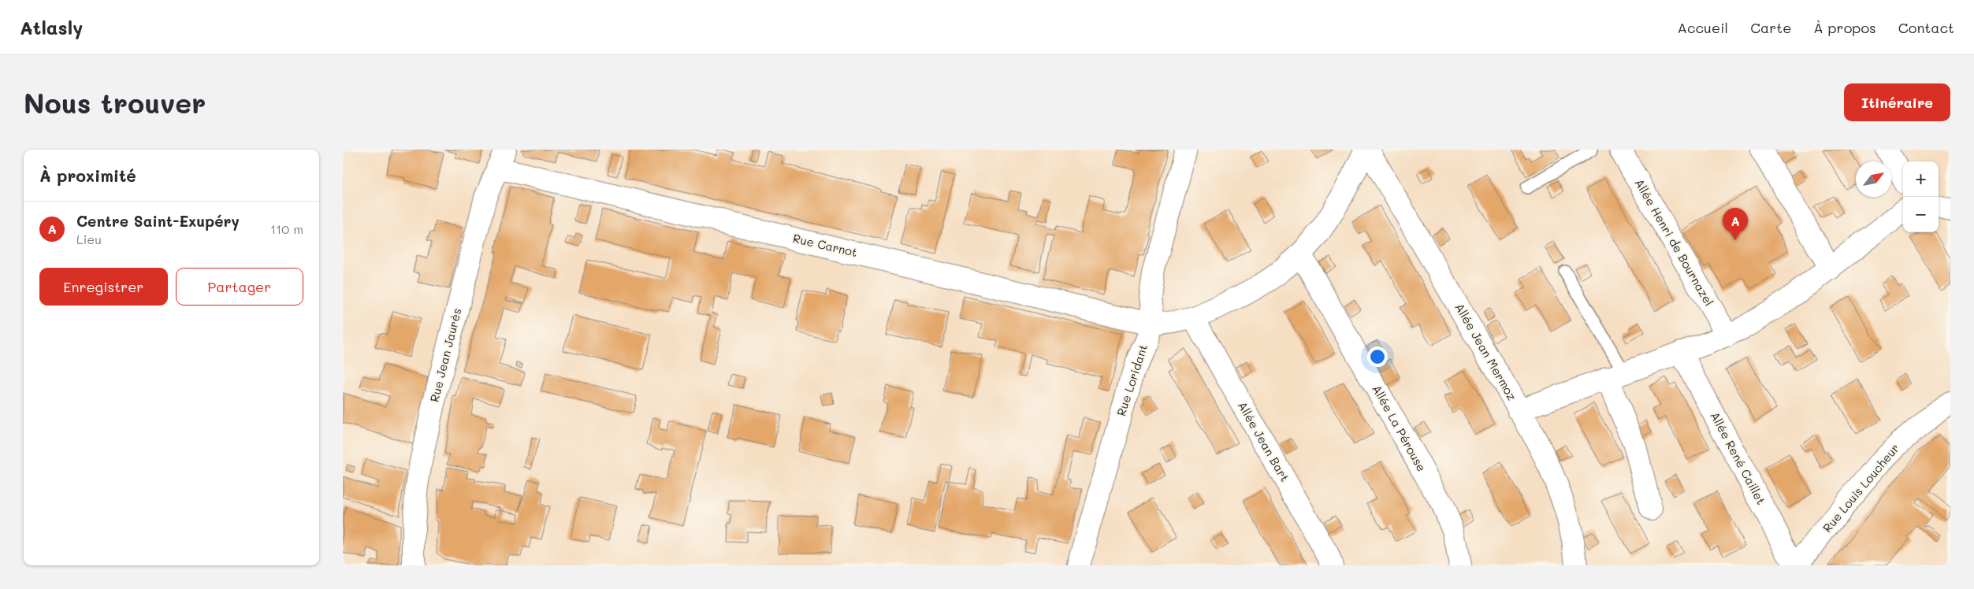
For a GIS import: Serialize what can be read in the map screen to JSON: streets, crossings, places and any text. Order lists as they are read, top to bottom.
{
  "streets": {
    "street": [
      "Allée Henri de Bournazel",
      "Rue Carnot",
      "Allée Jean Mermoz",
      "Rue Jean Jaurès",
      "Rue Loridant",
      "Allée La Pérouse",
      "Allée Jean Bart",
      "Allée René Caillet",
      "Rue Louis Loucheur"
    ]
  },
  "crossings": [
    ["Rue Carnot", "Allée Jean Mermoz"],
    ["Rue Carnot", "Rue Jean Jaurès"],
    ["Rue Carnot", "Rue Loridant"],
    ["Rue Carnot", "Allée La Pérouse"],
    ["Rue Carnot", "Allée Jean Bart"],
    ["Allée René Caillet", "Rue Louis Loucheur"]
  ],
  "north": "top right",
  "page": {
    "header": "Atlasly",
    "nav": [
      "Accueil",
      "Carte",
      "À propos",
      "Contact"
    ],
    "buttons": [
      "Itinéraire",
      ["Enregistrer", "Partager"]
    ],
    "title": "Nous trouver",
    "heading": "À proximité",
    "map_buttons": ["+", "−"],
    "list": [
      {
        "mark": "A",
        "name": "Centre Saint-Exupéry",
        "note": "Lieu",
        "value": "110 m"
      }
    ],
    "pins": "A"
  }
}
